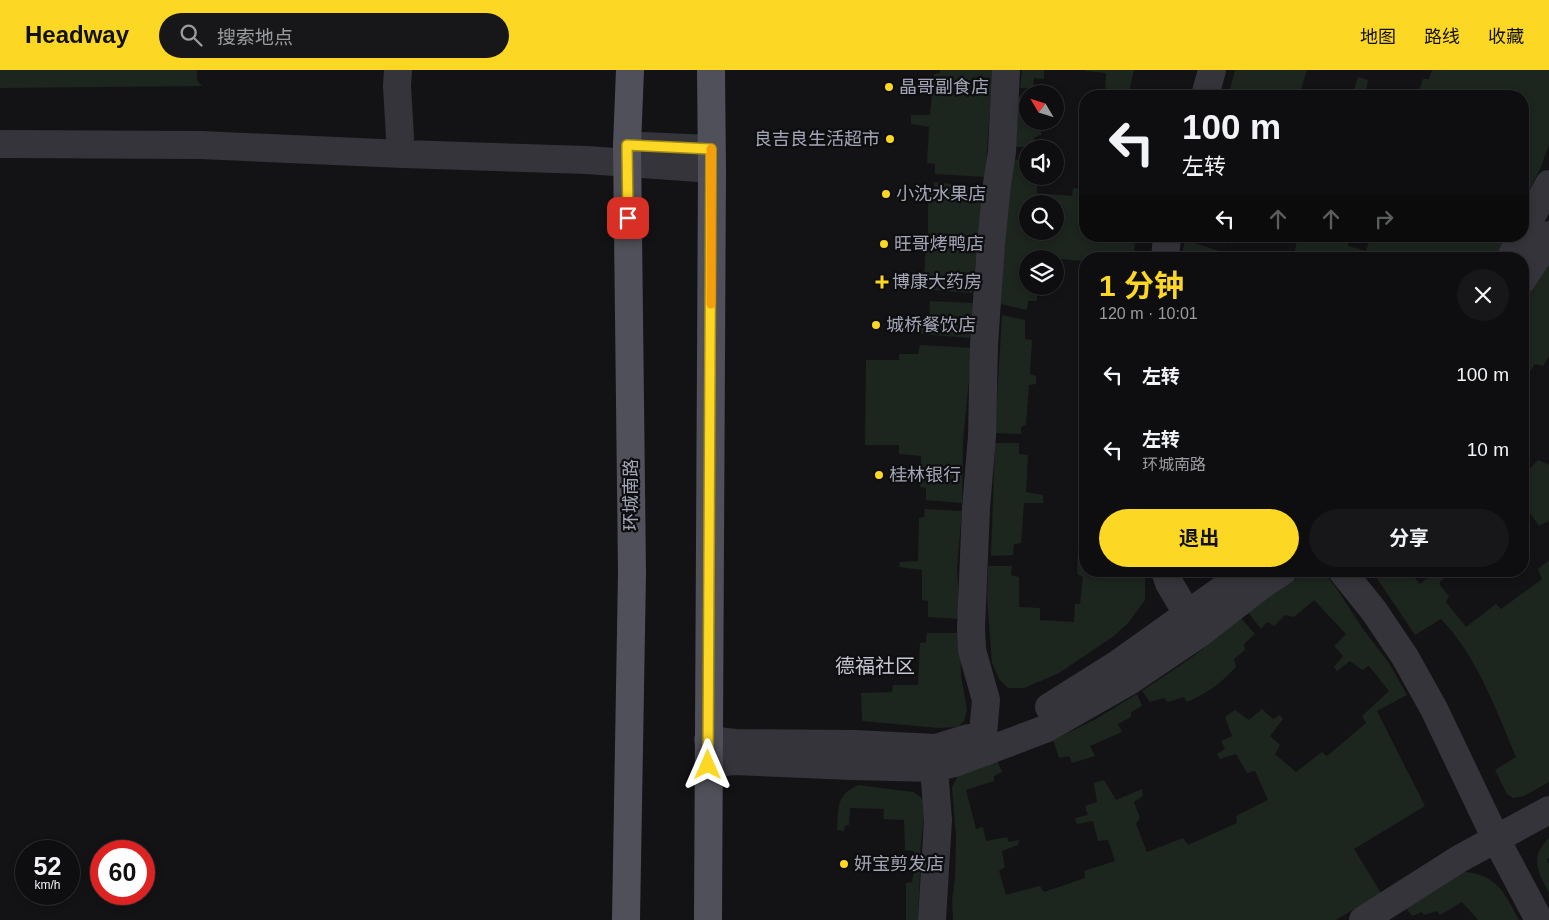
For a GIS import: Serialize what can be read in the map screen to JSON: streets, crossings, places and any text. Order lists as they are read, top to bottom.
{
  "streets": {
    "main road": ["环城南路"]
  },
  "districts": ["德福社区"],
  "places": {
    "other": [
      "晶哥副食店",
      "良吉良生活超市",
      "小沈水果店",
      "旺哥烤鸭店",
      "城桥餐饮店",
      "桂林银行",
      "妍宝剪发店"
    ],
    "health": ["博康大药房"]
  },
  "north": "top left",
  "page": {
    "header": "Headway",
    "search": "搜索地点",
    "nav": ["地图", "路线", "收藏"],
    "turn": ["100 m", "左转"],
    "heading": ["1 分钟", "120 m · 10:01"],
    "list": [
      {
        "name": "左转",
        "value": "100 m"
      },
      {
        "name": "左转",
        "note": "环城南路",
        "value": "10 m"
      }
    ],
    "buttons": ["退出", "分享"],
    "speed": "52 km/h",
    "limit": "60"
  }
}
